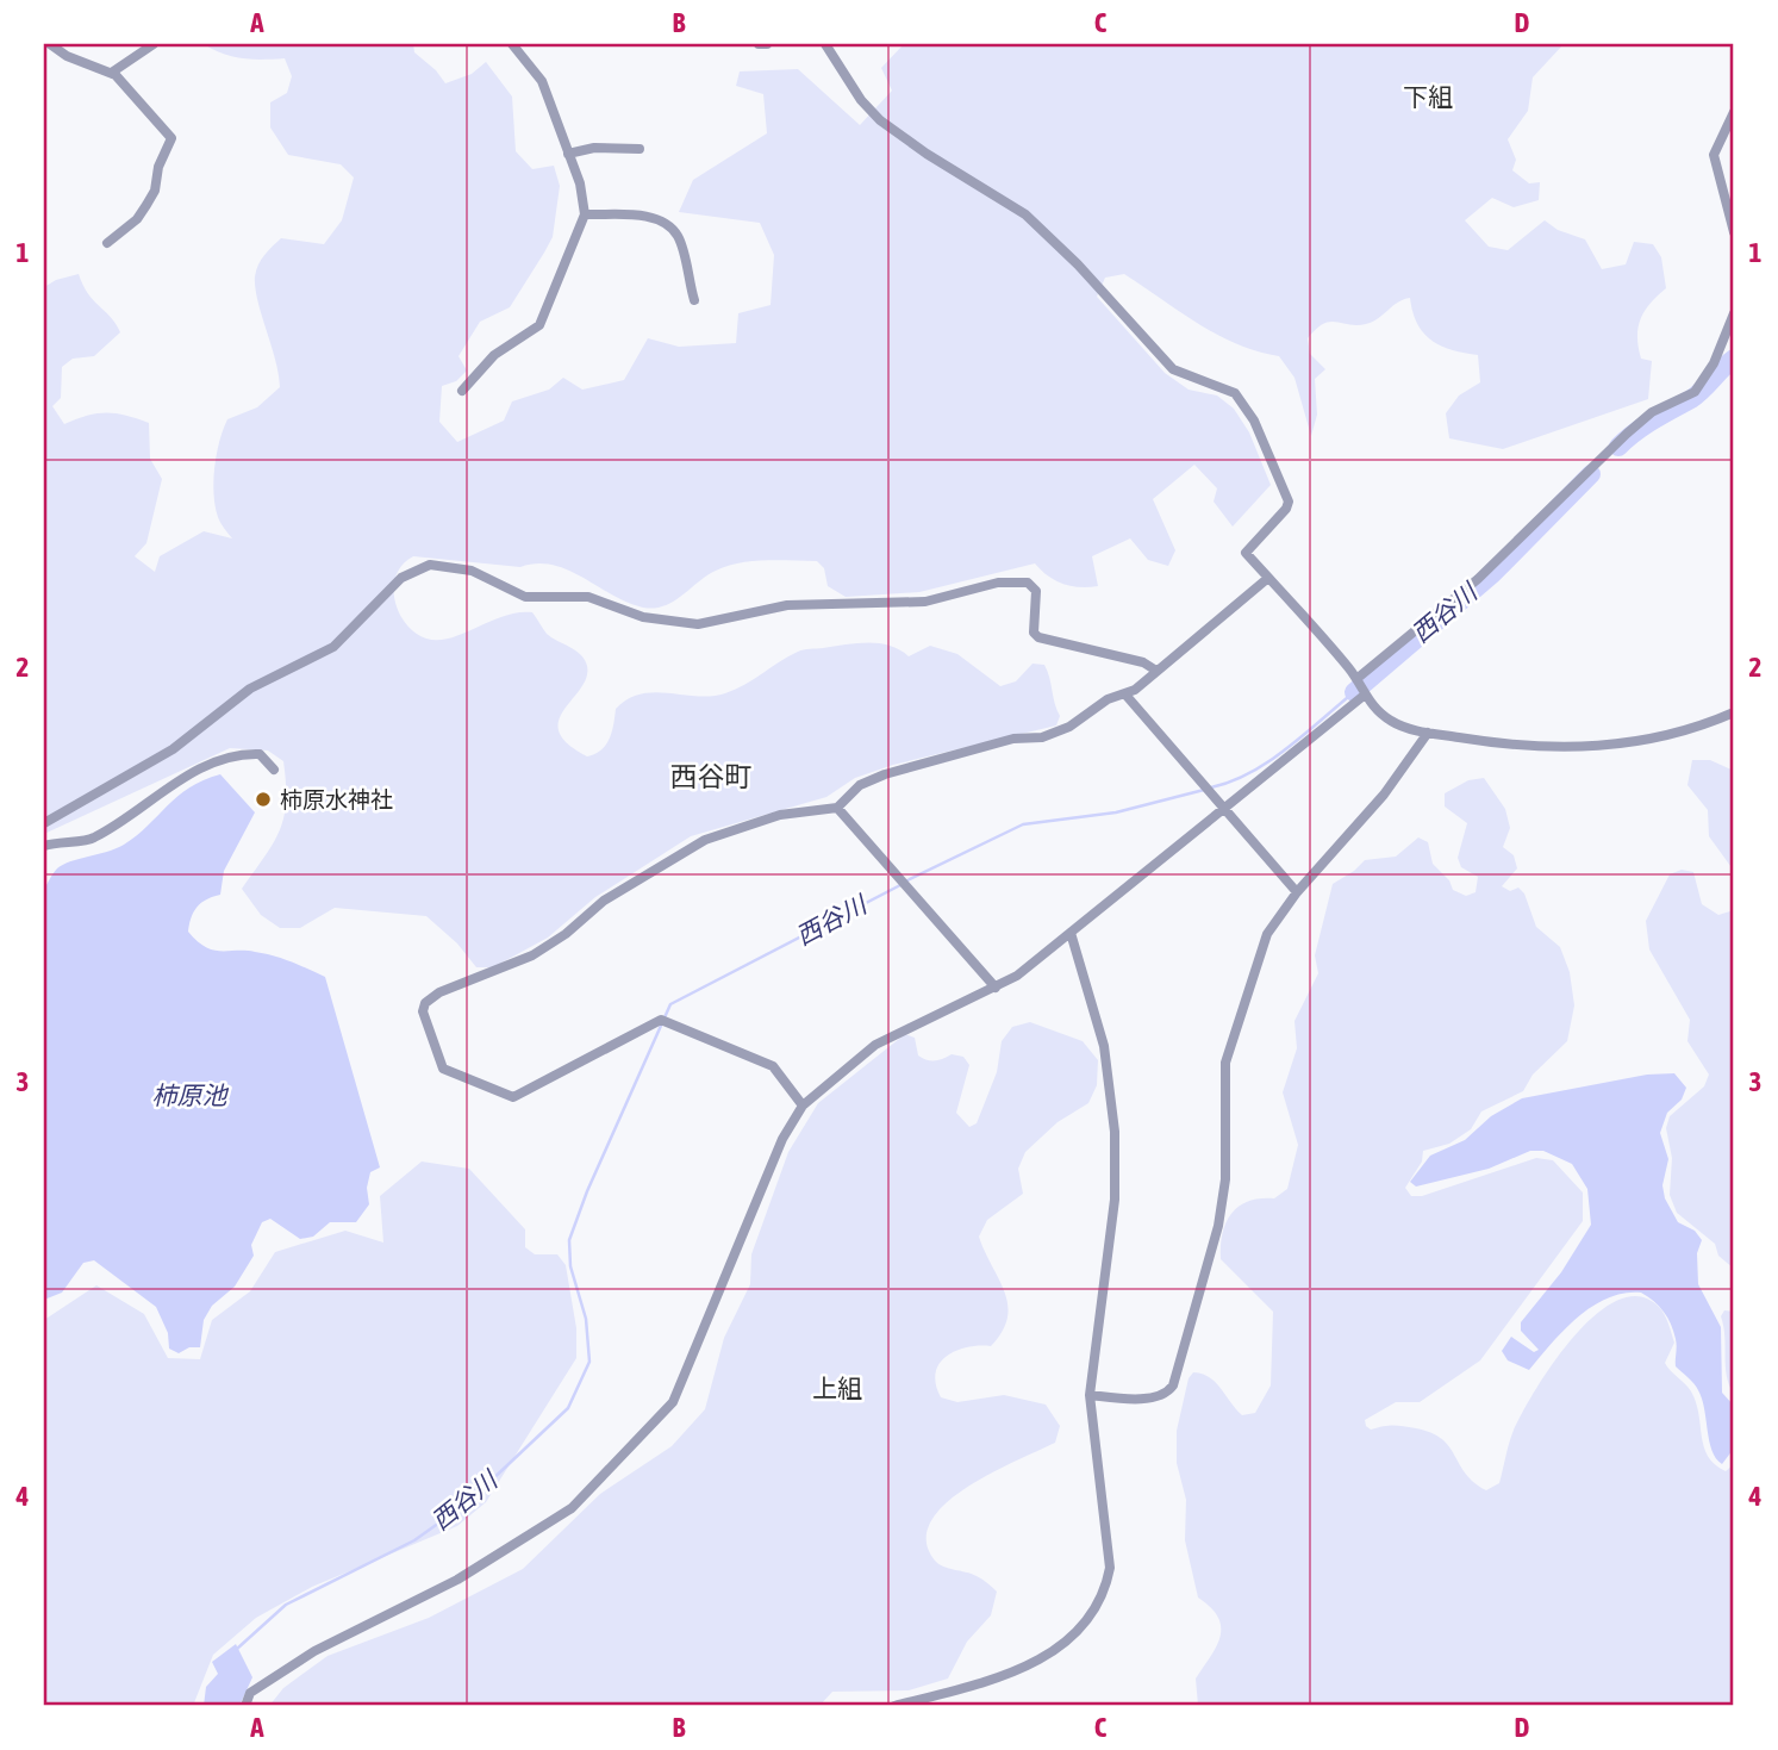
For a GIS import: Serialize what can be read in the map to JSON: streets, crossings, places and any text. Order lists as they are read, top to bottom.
{
  "districts": ["下組", "西谷町", "上組"],
  "water": ["西谷川", "柿原池"],
  "places": ["柿原水神社"],
  "grid": {
    "columns": [
      "A",
      "B",
      "C",
      "D"
    ],
    "rows": [
      "1",
      "2",
      "3",
      "4"
    ]
  }
}
